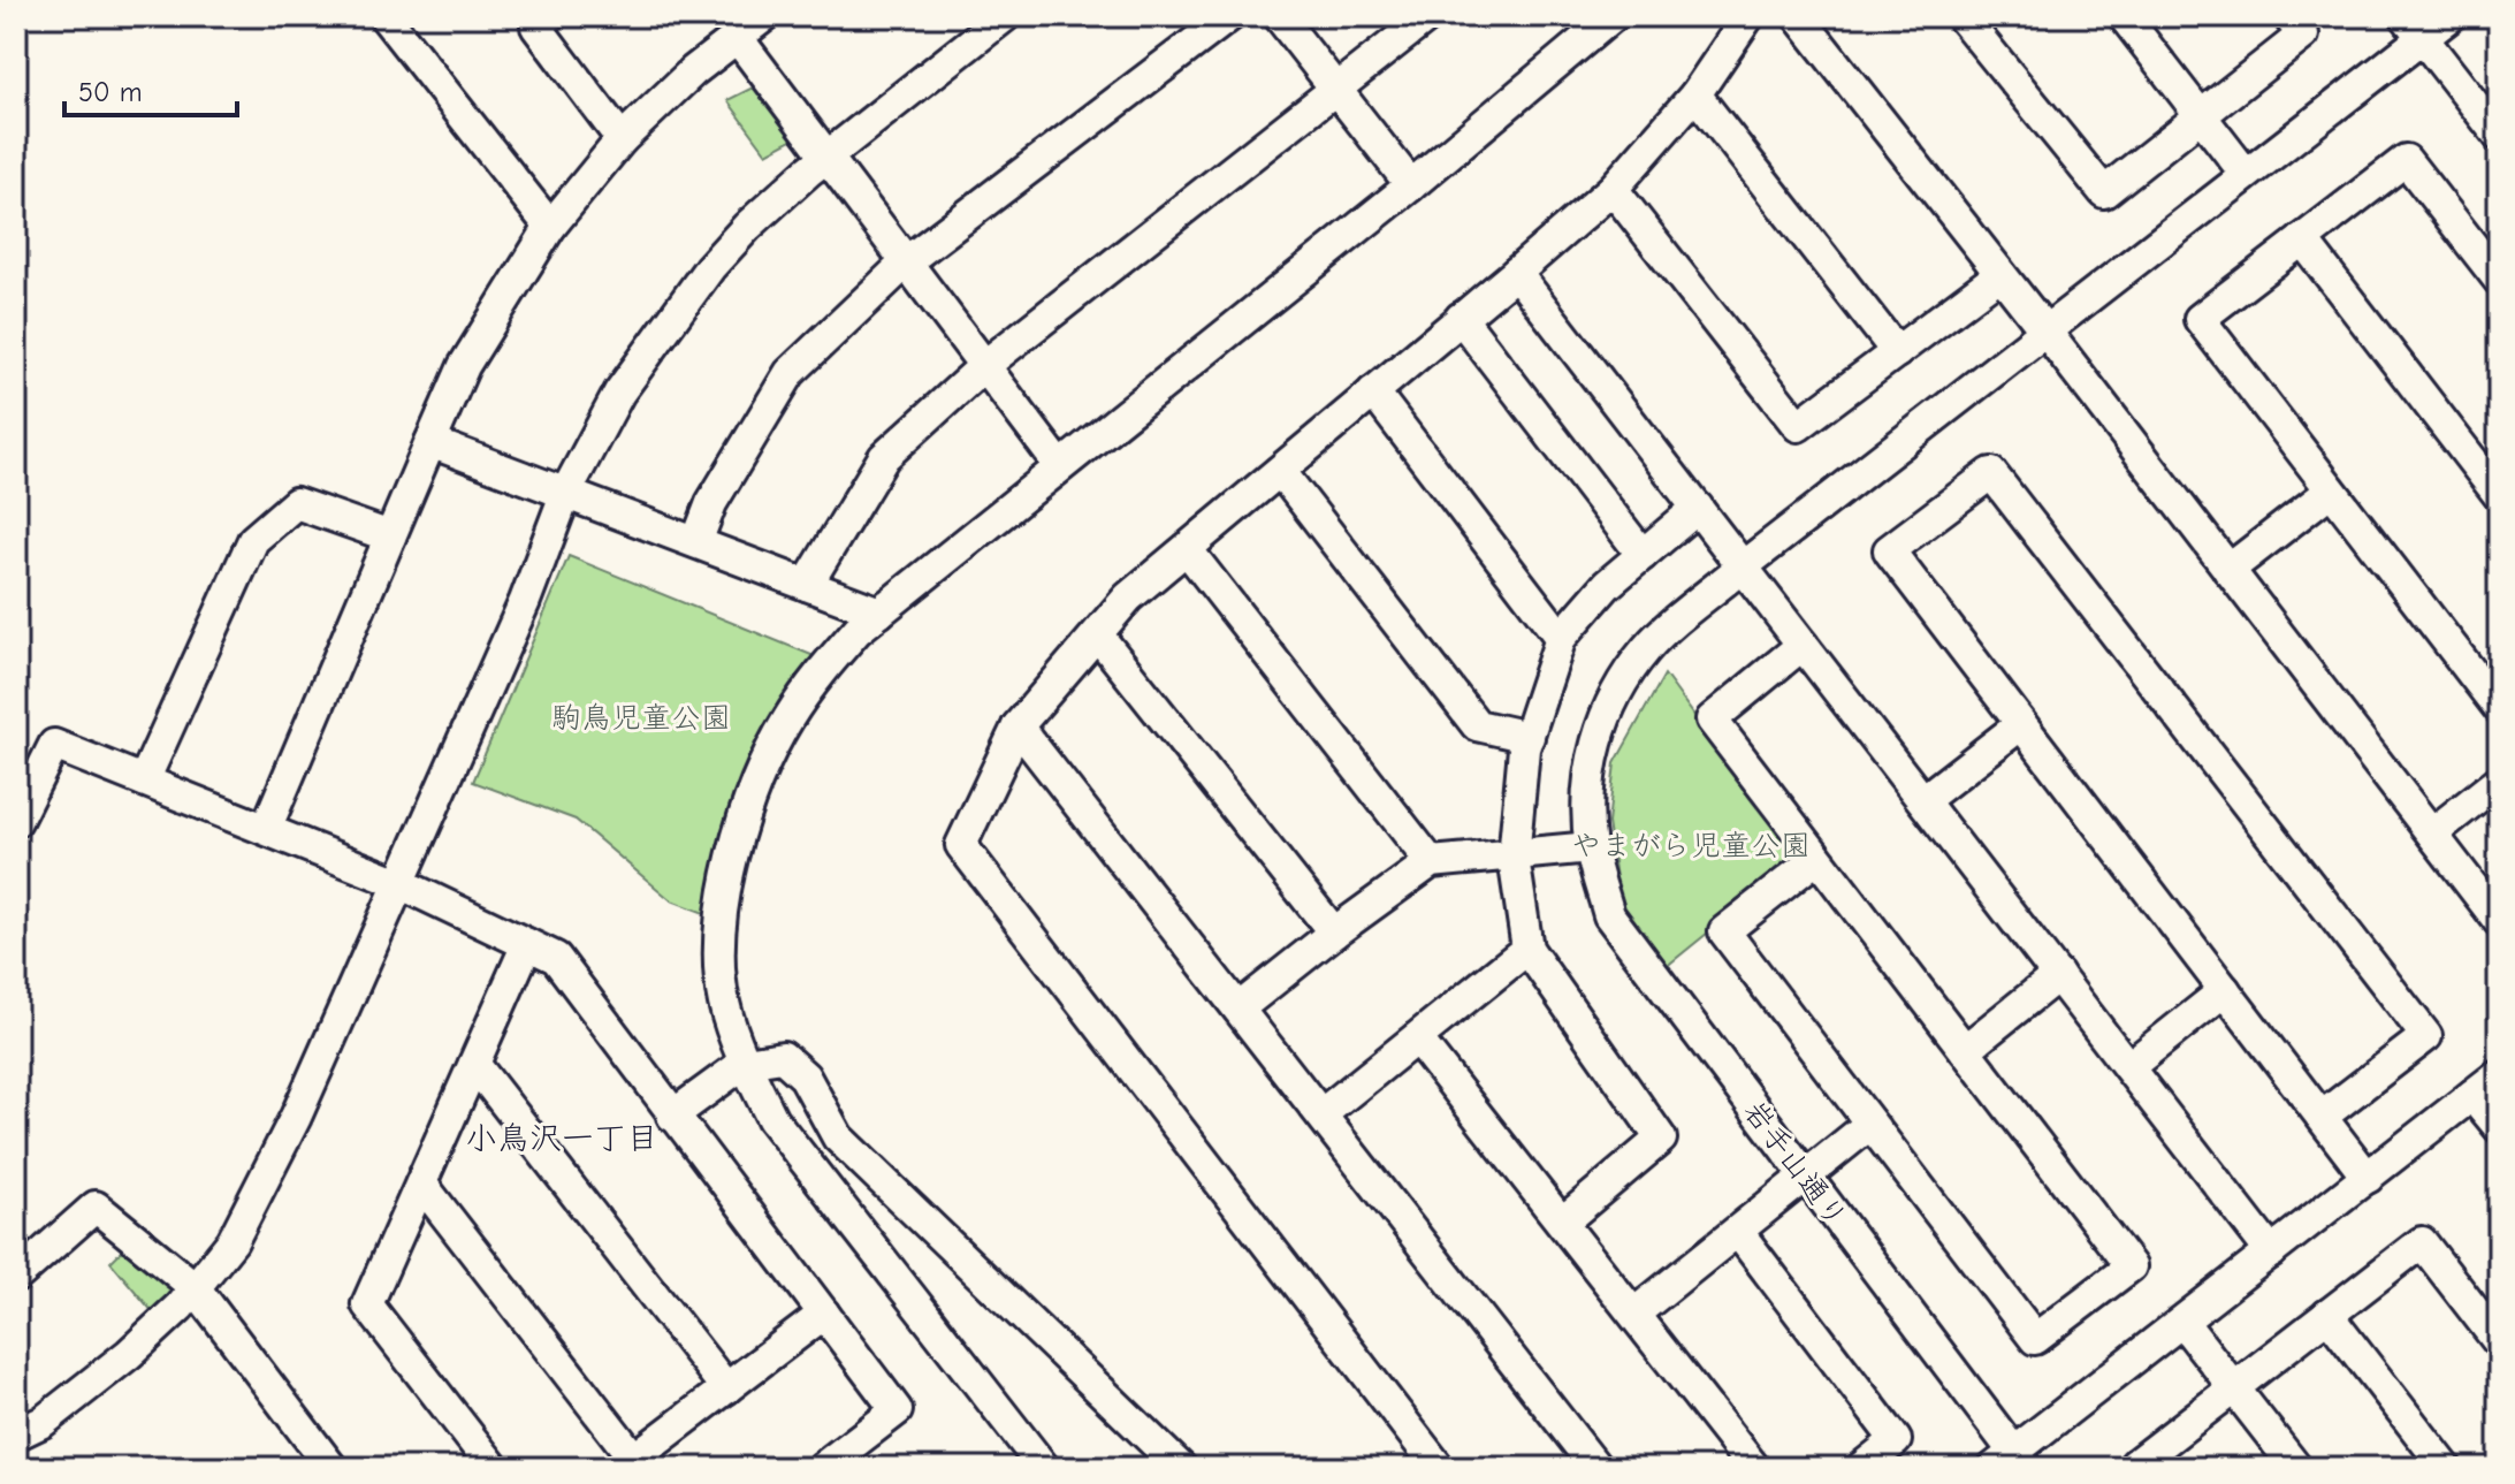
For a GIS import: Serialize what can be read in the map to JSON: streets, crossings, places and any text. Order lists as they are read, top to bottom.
{
  "streets": {
    "street": ["岩手山通り"]
  },
  "districts": ["小鳥沢一丁目"],
  "parks": ["駒鳥児童公園", "やまがら児童公園"],
  "scale_bar": "50 m"
}
